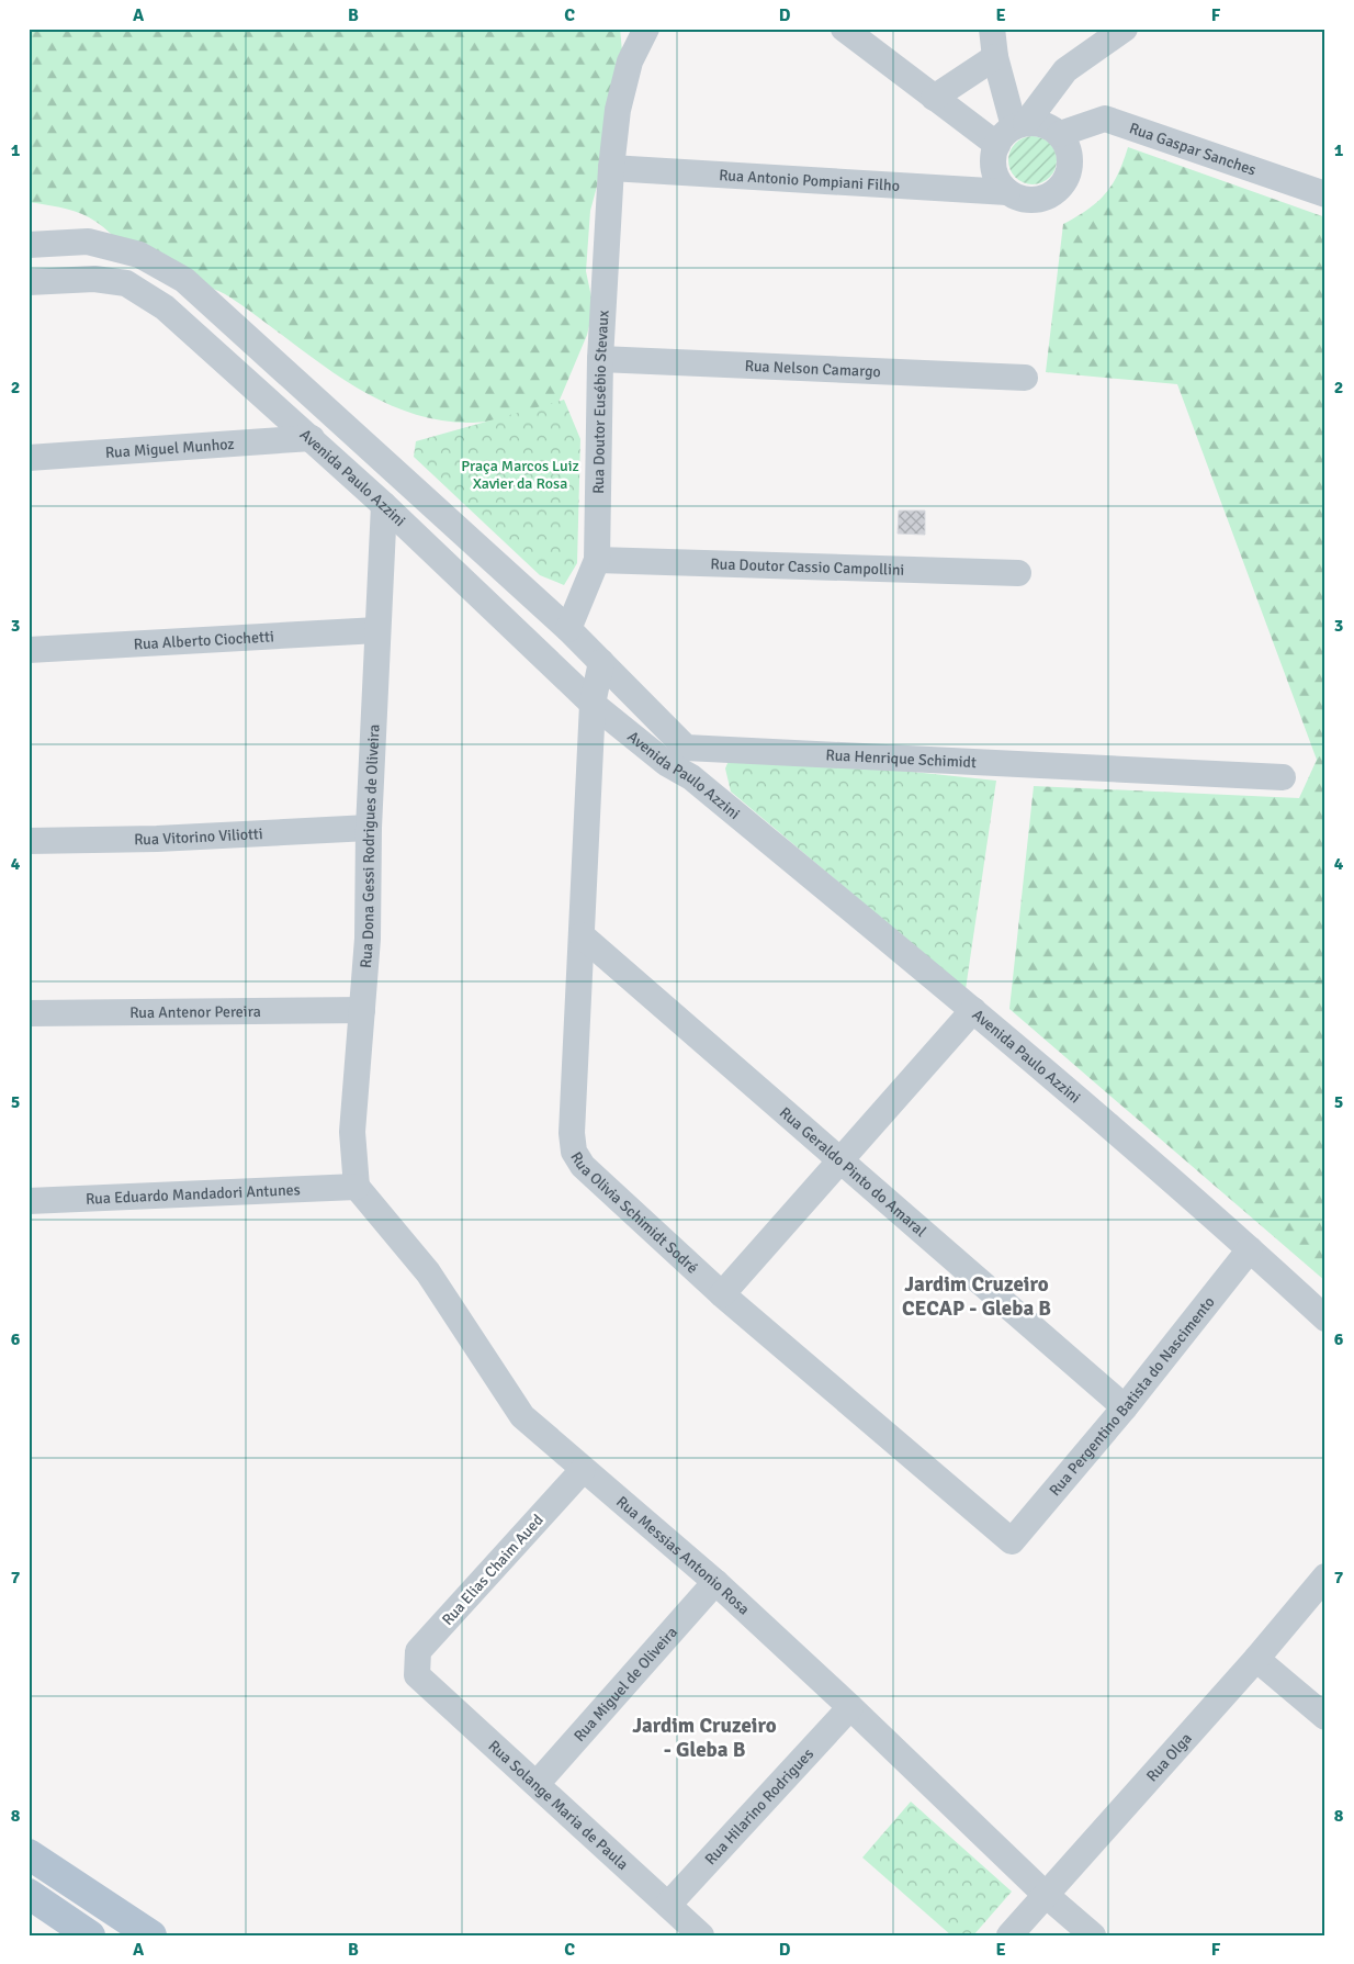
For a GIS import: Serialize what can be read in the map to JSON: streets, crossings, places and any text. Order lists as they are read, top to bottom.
{
  "streets": {
    "street": [
      "Rua Gaspar Sanches",
      "Rua Antonio Pompiani Filho",
      "Rua Nelson Camargo",
      "Rua Doutor Eusébio Stevaux",
      "Rua Miguel Munhoz",
      "Avenida Paulo Azzini",
      "Rua Doutor Cassio Campollini",
      "Rua Alberto Ciochetti",
      "Rua Henrique Schimidt",
      "Rua Vitorino Viliotti",
      "Rua Dona Gessi Rodrigues de Oliveira",
      "Rua Antenor Pereira",
      "Rua Geraldo Pinto do Amaral",
      "Rua Eduardo Mandadori Antunes",
      "Rua Olivia Schimidt Sodré",
      "Rua Pergentino Batista do Nascimento",
      "Rua Messias Antonio Rosa",
      "Rua Elias Chaim Aued",
      "Rua Miguel de Oliveira",
      "Rua Olga",
      "Rua Solange Maria de Paula",
      "Rua Hilarino Rodrigues"
    ]
  },
  "crossings": [
    ["Rua Gaspar Sanches", "Rua Antonio Pompiani Filho"],
    ["Rua Antonio Pompiani Filho", "Rua Doutor Eusébio Stevaux"],
    ["Rua Nelson Camargo", "Rua Doutor Eusébio Stevaux"],
    ["Rua Doutor Eusébio Stevaux", "Rua Doutor Cassio Campollini"],
    ["Rua Miguel Munhoz", "Avenida Paulo Azzini"],
    ["Avenida Paulo Azzini", "Rua Henrique Schimidt"],
    ["Avenida Paulo Azzini", "Rua Dona Gessi Rodrigues de Oliveira"],
    ["Avenida Paulo Azzini", "Rua Olivia Schimidt Sodré"],
    ["Avenida Paulo Azzini", "Rua Pergentino Batista do Nascimento"],
    ["Rua Alberto Ciochetti", "Rua Dona Gessi Rodrigues de Oliveira"],
    ["Rua Vitorino Viliotti", "Rua Dona Gessi Rodrigues de Oliveira"],
    ["Rua Dona Gessi Rodrigues de Oliveira", "Rua Antenor Pereira"],
    ["Rua Dona Gessi Rodrigues de Oliveira", "Rua Eduardo Mandadori Antunes"],
    ["Rua Dona Gessi Rodrigues de Oliveira", "Rua Messias Antonio Rosa"],
    ["Rua Geraldo Pinto do Amaral", "Rua Olivia Schimidt Sodré"],
    ["Rua Geraldo Pinto do Amaral", "Rua Pergentino Batista do Nascimento"],
    ["Rua Eduardo Mandadori Antunes", "Rua Messias Antonio Rosa"],
    ["Rua Olivia Schimidt Sodré", "Rua Pergentino Batista do Nascimento"],
    ["Rua Messias Antonio Rosa", "Rua Elias Chaim Aued"],
    ["Rua Messias Antonio Rosa", "Rua Miguel de Oliveira"],
    ["Rua Messias Antonio Rosa", "Rua Olga"],
    ["Rua Messias Antonio Rosa", "Rua Hilarino Rodrigues"],
    ["Rua Elias Chaim Aued", "Rua Solange Maria de Paula"],
    ["Rua Miguel de Oliveira", "Rua Solange Maria de Paula"],
    ["Rua Solange Maria de Paula", "Rua Hilarino Rodrigues"]
  ],
  "districts": ["Jardim Cruzeiro CECAP - Gleba B", "Jardim Cruzeiro - Gleba B"],
  "parks": ["Praça Marcos Luiz Xavier da Rosa"],
  "grid": {
    "columns": [
      "A",
      "B",
      "C",
      "D",
      "E",
      "F"
    ],
    "rows": [
      "1",
      "2",
      "3",
      "4",
      "5",
      "6",
      "7",
      "8"
    ]
  }
}
